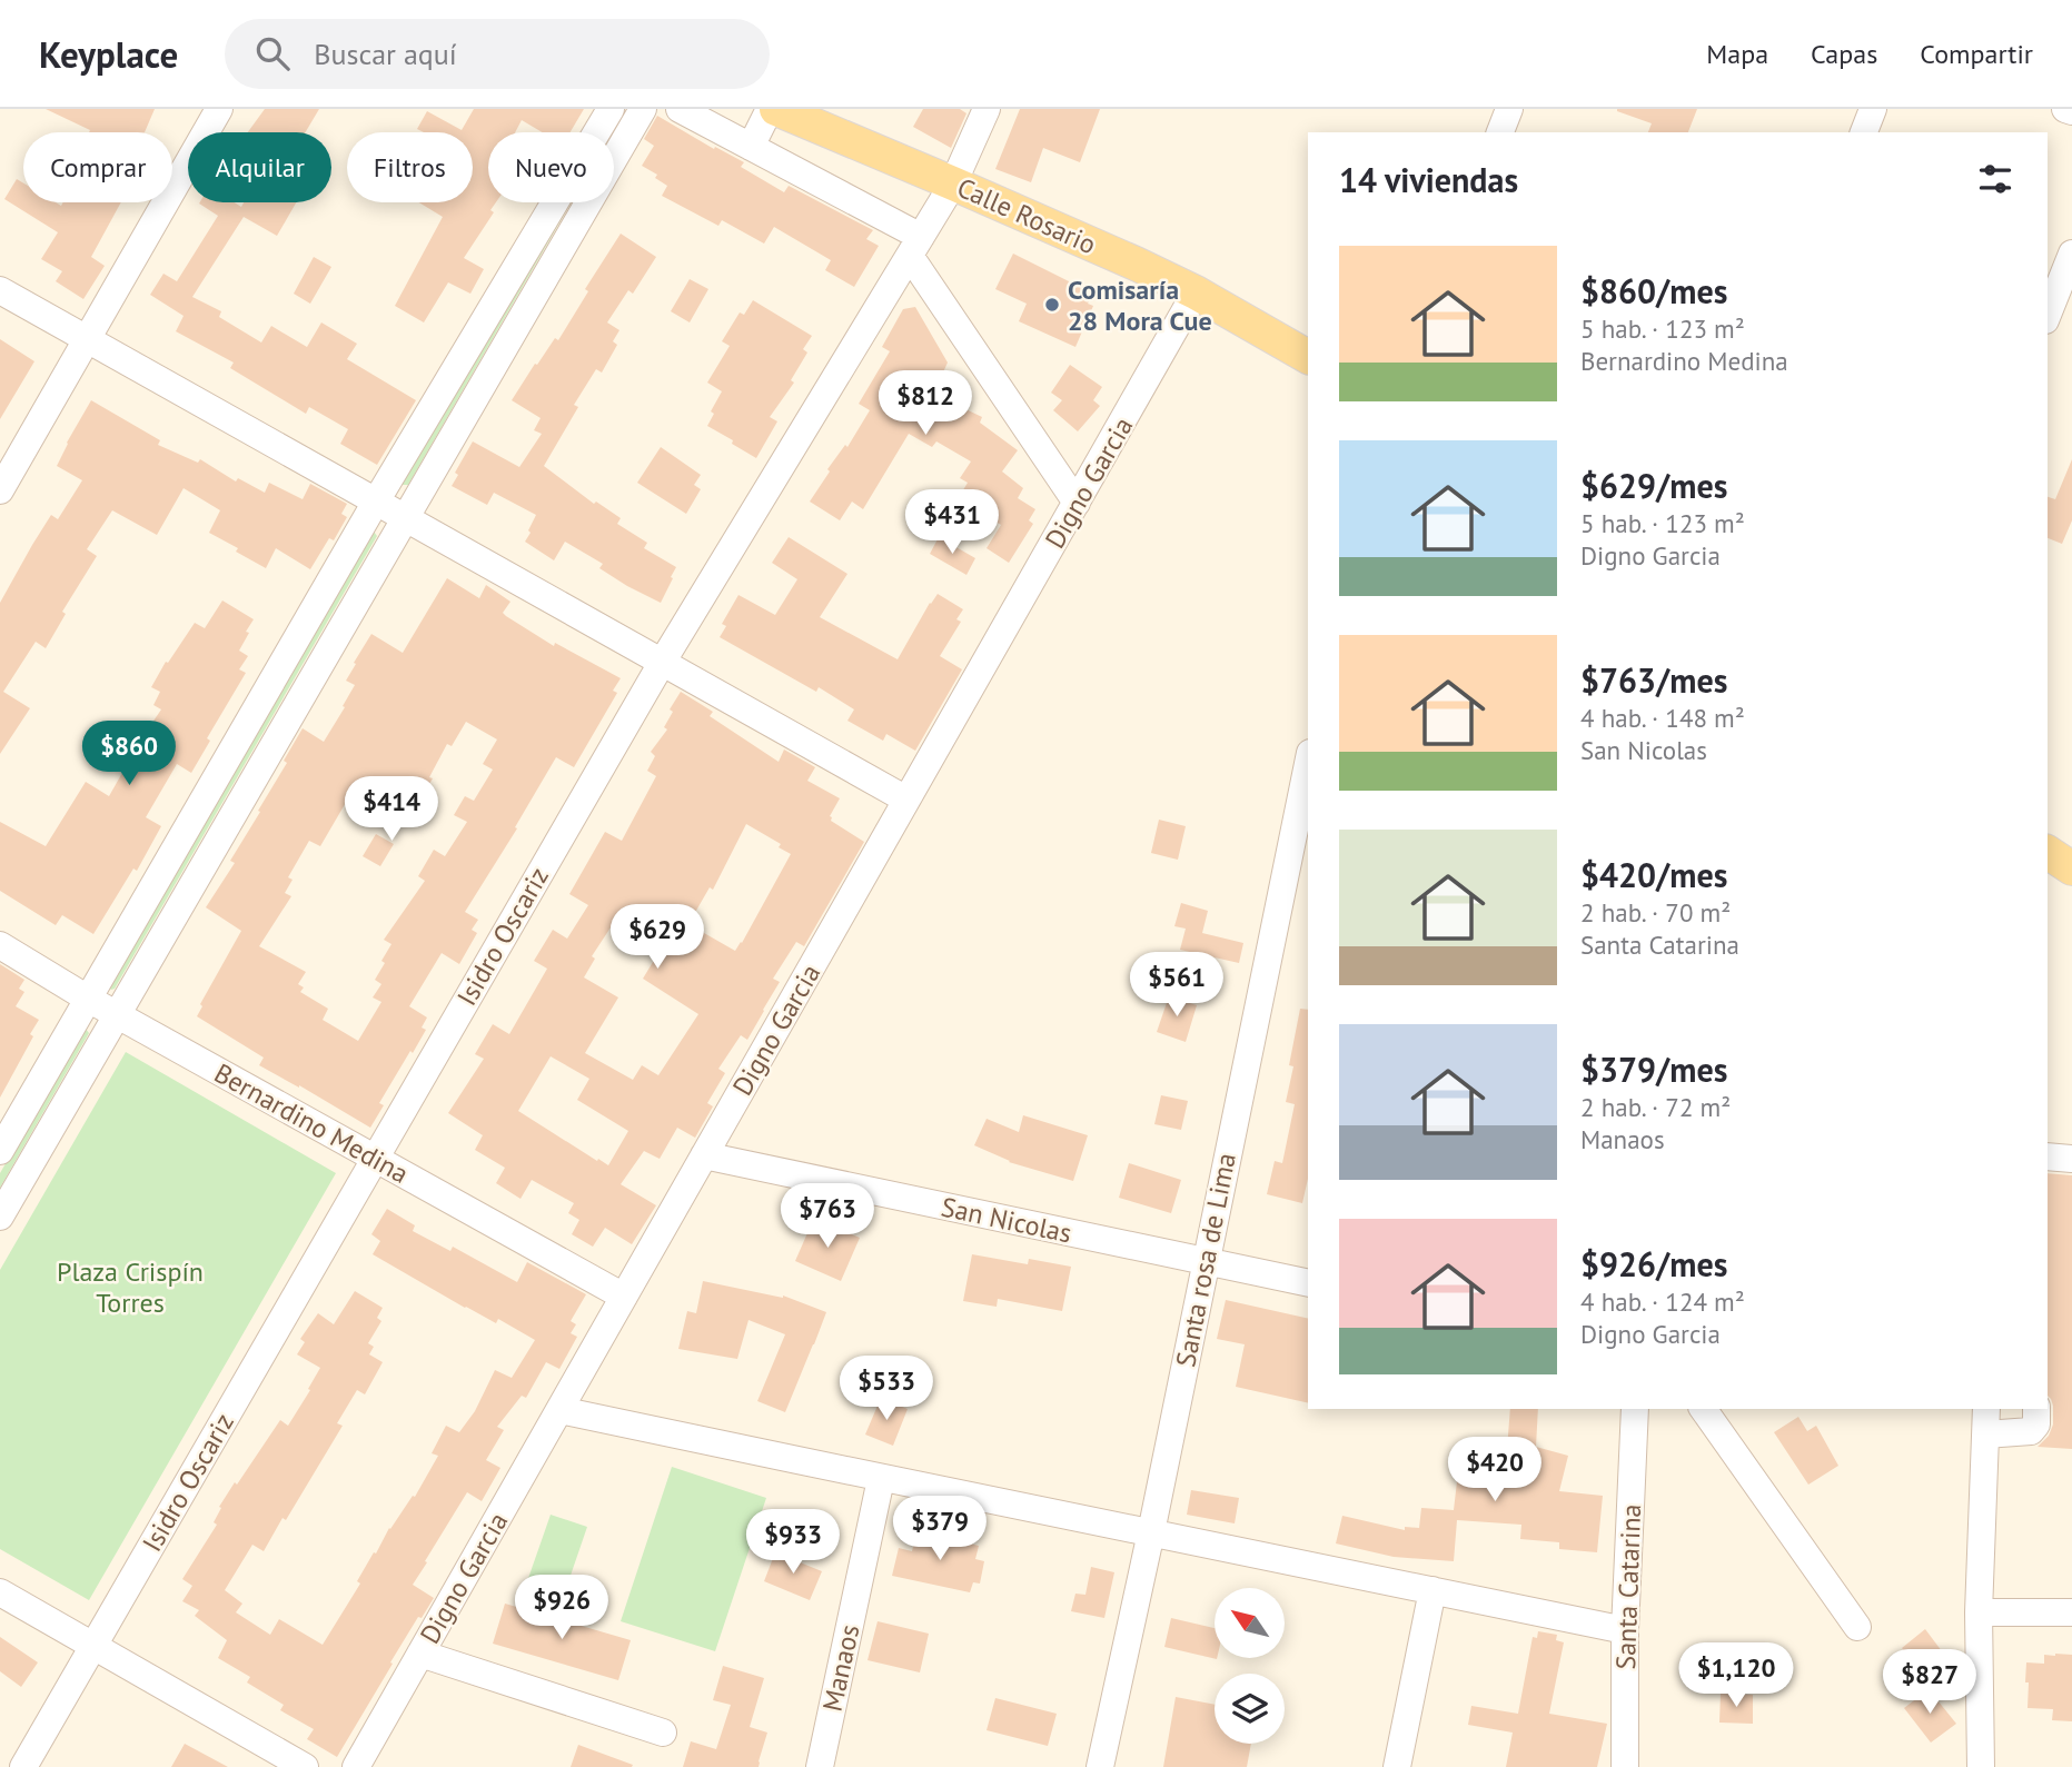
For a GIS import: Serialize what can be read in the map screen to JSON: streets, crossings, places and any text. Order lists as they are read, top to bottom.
{
  "streets": {
    "main road": ["Calle Rosario"],
    "street": [
      "Digno Garcia",
      "Isidro Oscariz",
      "Bernardino Medina",
      "San Nicolas",
      "Santa rosa de Lima",
      "Santa Catarina",
      "Manaos"
    ]
  },
  "crossings": [
    ["Calle Rosario", "Digno Garcia"],
    ["Calle Rosario", "Isidro Oscariz"],
    ["Digno Garcia", "Bernardino Medina"],
    ["Digno Garcia", "San Nicolas"],
    ["Isidro Oscariz", "Bernardino Medina"],
    ["San Nicolas", "Santa rosa de Lima"]
  ],
  "parks": ["Plaza Crispín Torres"],
  "places": ["Comisaría 28 Mora Cue"],
  "north": "top left",
  "page": {
    "header": "Keyplace",
    "search": "Buscar aquí",
    "nav": ["Mapa", "Capas", "Compartir"],
    "chip": [
      "Comprar",
      "Alquilar",
      "Filtros",
      "Nuevo"
    ],
    "heading": "14 viviendas",
    "list": [
      {
        "name": "$860/mes",
        "note": "5 hab. · 123 m² · Bernardino Medina"
      },
      {
        "name": "$629/mes",
        "note": "5 hab. · 123 m² · Digno Garcia"
      },
      {
        "name": "$763/mes",
        "note": "4 hab. · 148 m² · San Nicolas"
      },
      {
        "name": "$420/mes",
        "note": "2 hab. · 70 m² · Santa Catarina"
      },
      {
        "name": "$379/mes",
        "note": "2 hab. · 72 m² · Manaos"
      },
      {
        "name": "$926/mes",
        "note": "4 hab. · 124 m² · Digno Garcia"
      }
    ],
    "price": [
      "$812",
      "$431",
      "$860",
      "$414",
      "$629",
      "$561",
      "$763",
      "$533",
      "$420",
      "$379",
      "$933",
      "$926",
      "$1,120",
      "$827"
    ]
  }
}
